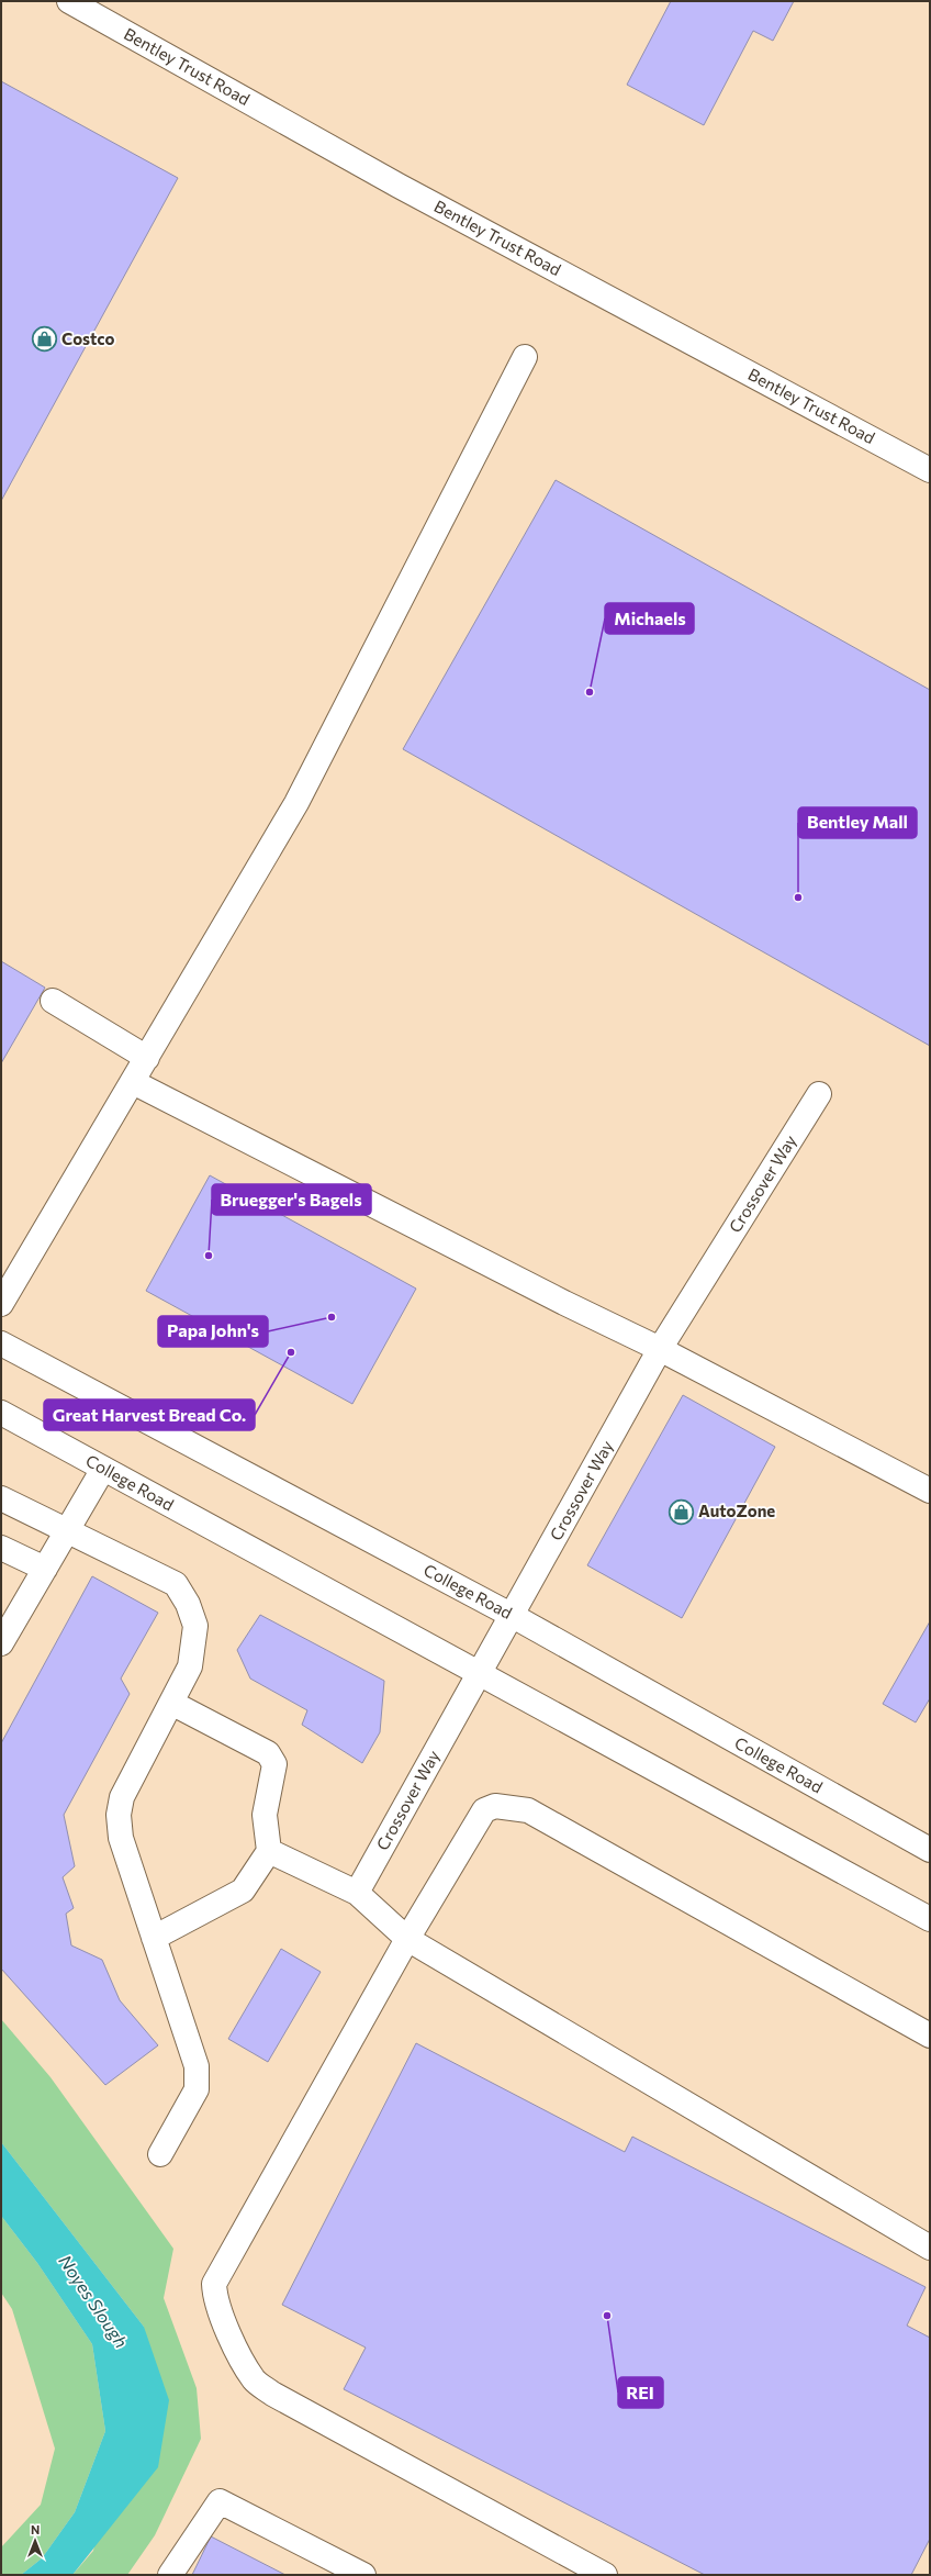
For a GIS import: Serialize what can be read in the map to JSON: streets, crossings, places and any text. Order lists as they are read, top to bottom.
{
  "streets": {
    "main road": ["Bentley Trust Road", "Crossover Way", "College Road"]
  },
  "crossings": [
    ["Crossover Way", "College Road"]
  ],
  "water": ["Noyes Slough"],
  "places": {
    "shop": ["Costco", "AutoZone"],
    "other": [
      "Michaels",
      "Bentley Mall",
      "Bruegger's Bagels",
      "Papa John's",
      "Great Harvest Bread Co.",
      "REI"
    ]
  },
  "north": "top"
}
